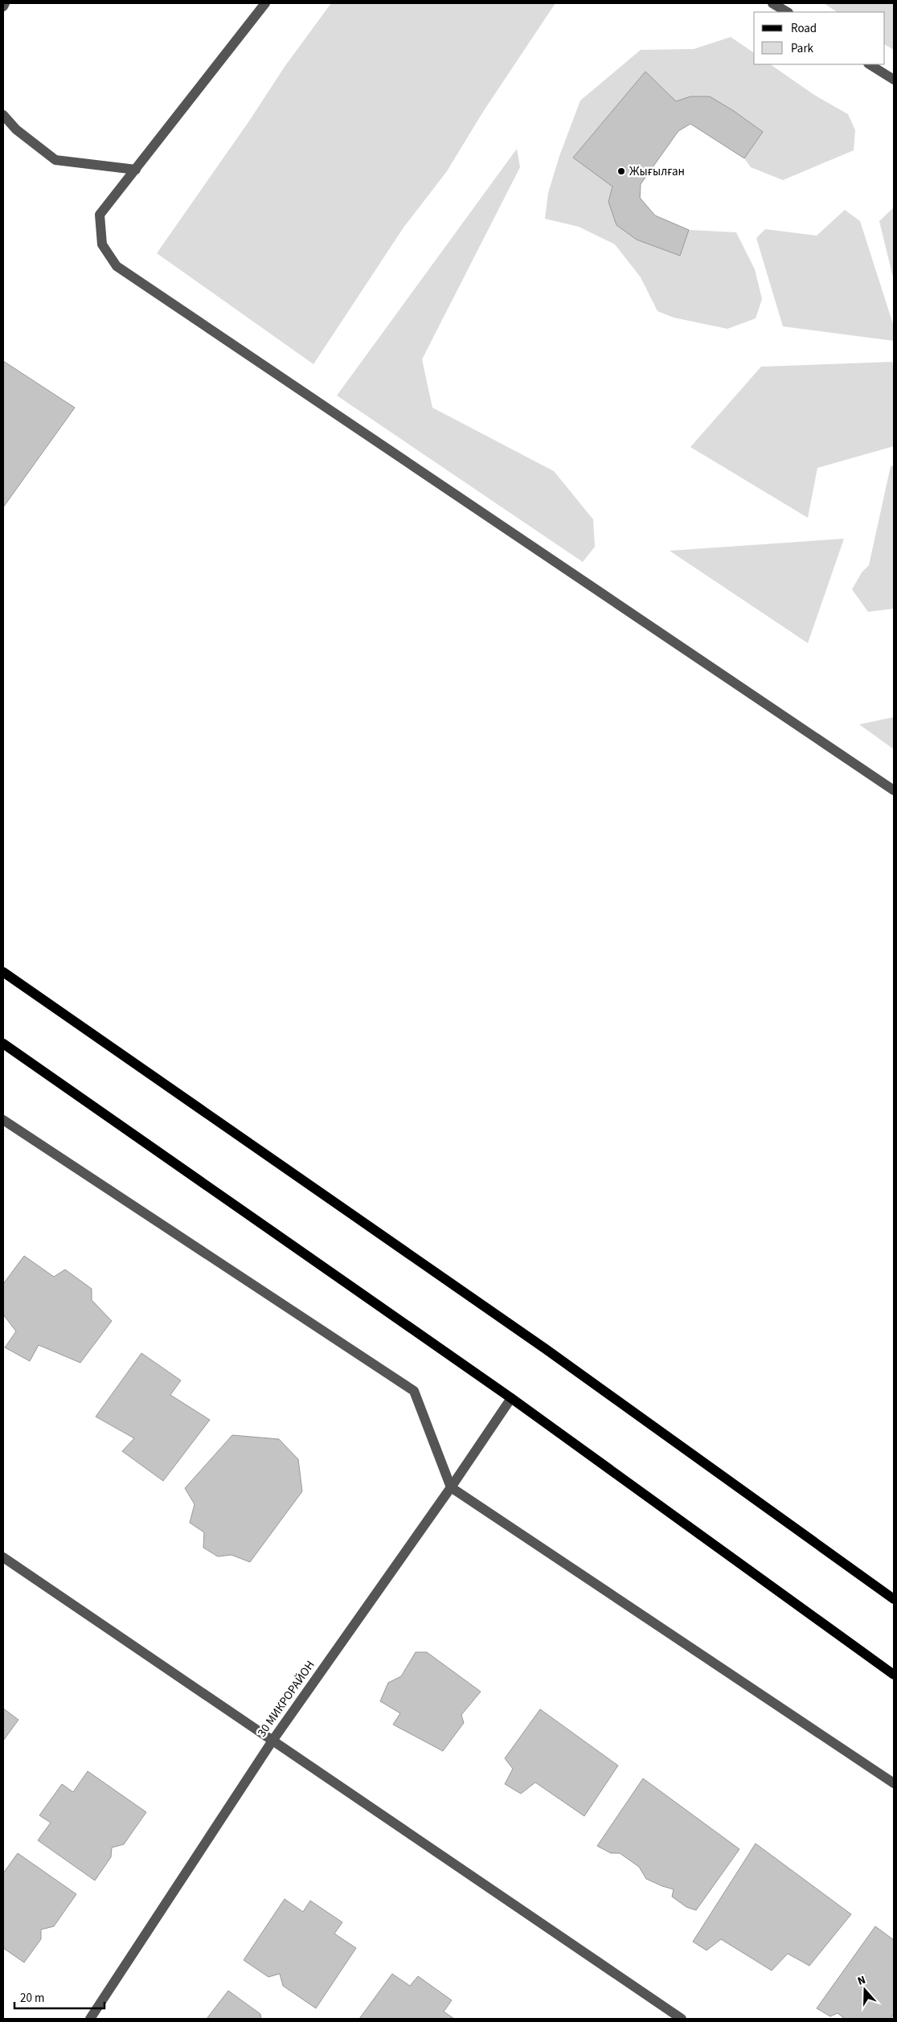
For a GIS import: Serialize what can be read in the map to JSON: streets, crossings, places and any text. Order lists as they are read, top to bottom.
{
  "streets": {
    "street": ["30 МИКРОРАЙОН"]
  },
  "places": ["Жығылған"],
  "legend": ["Road", "Park"],
  "scale_bar": "20 m",
  "north": "top"
}
